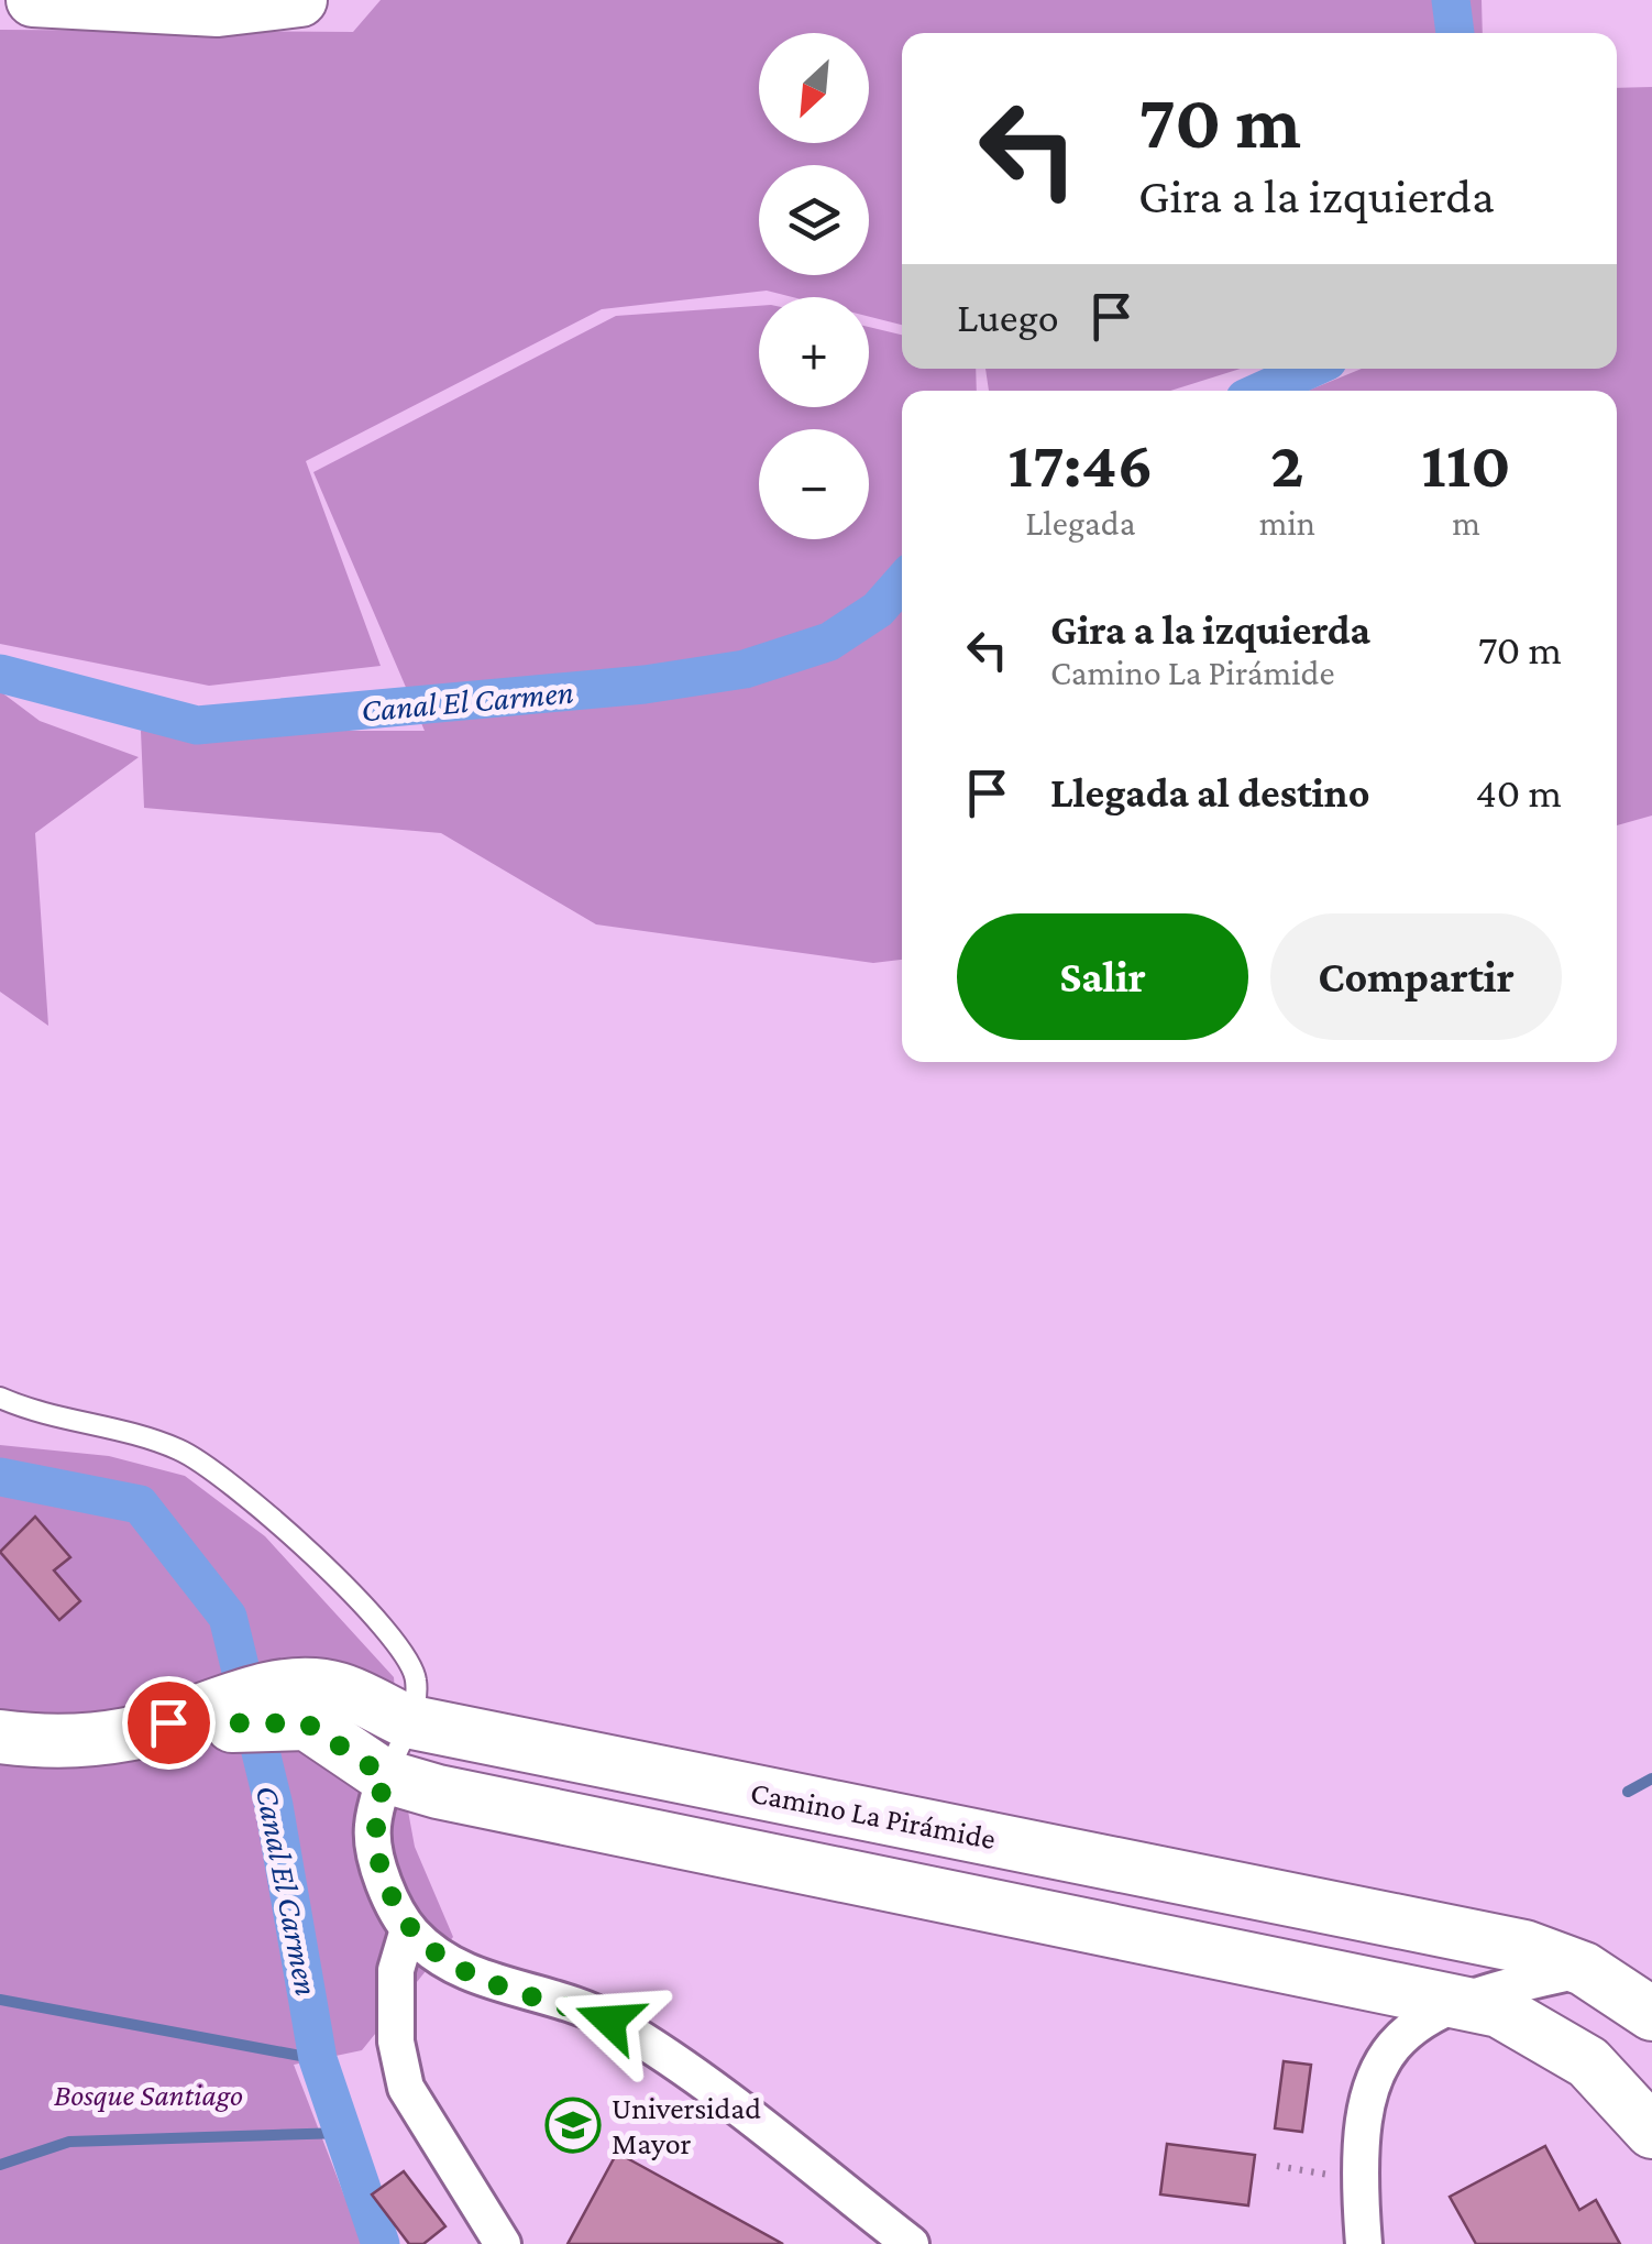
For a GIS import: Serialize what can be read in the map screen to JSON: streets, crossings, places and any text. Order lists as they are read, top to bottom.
{
  "streets": {
    "street": ["Camino La Pirámide"]
  },
  "water": ["Canal El Carmen"],
  "parks": ["Bosque Santiago"],
  "places": {
    "school or university": ["Universidad Mayor"]
  },
  "north": "bottom left",
  "page": {
    "map_buttons": ["+", "−"],
    "turn": ["70 m", "Gira a la izquierda"],
    "then": "Luego",
    "eta": [
      "17:46",
      "Llegada",
      "2",
      "min",
      "110",
      "m"
    ],
    "list": [
      {
        "name": "Gira a la izquierda",
        "note": "Camino La Pirámide",
        "value": "70 m"
      },
      {
        "name": "Llegada al destino",
        "value": "40 m"
      }
    ],
    "buttons": ["Salir", "Compartir"]
  }
}
